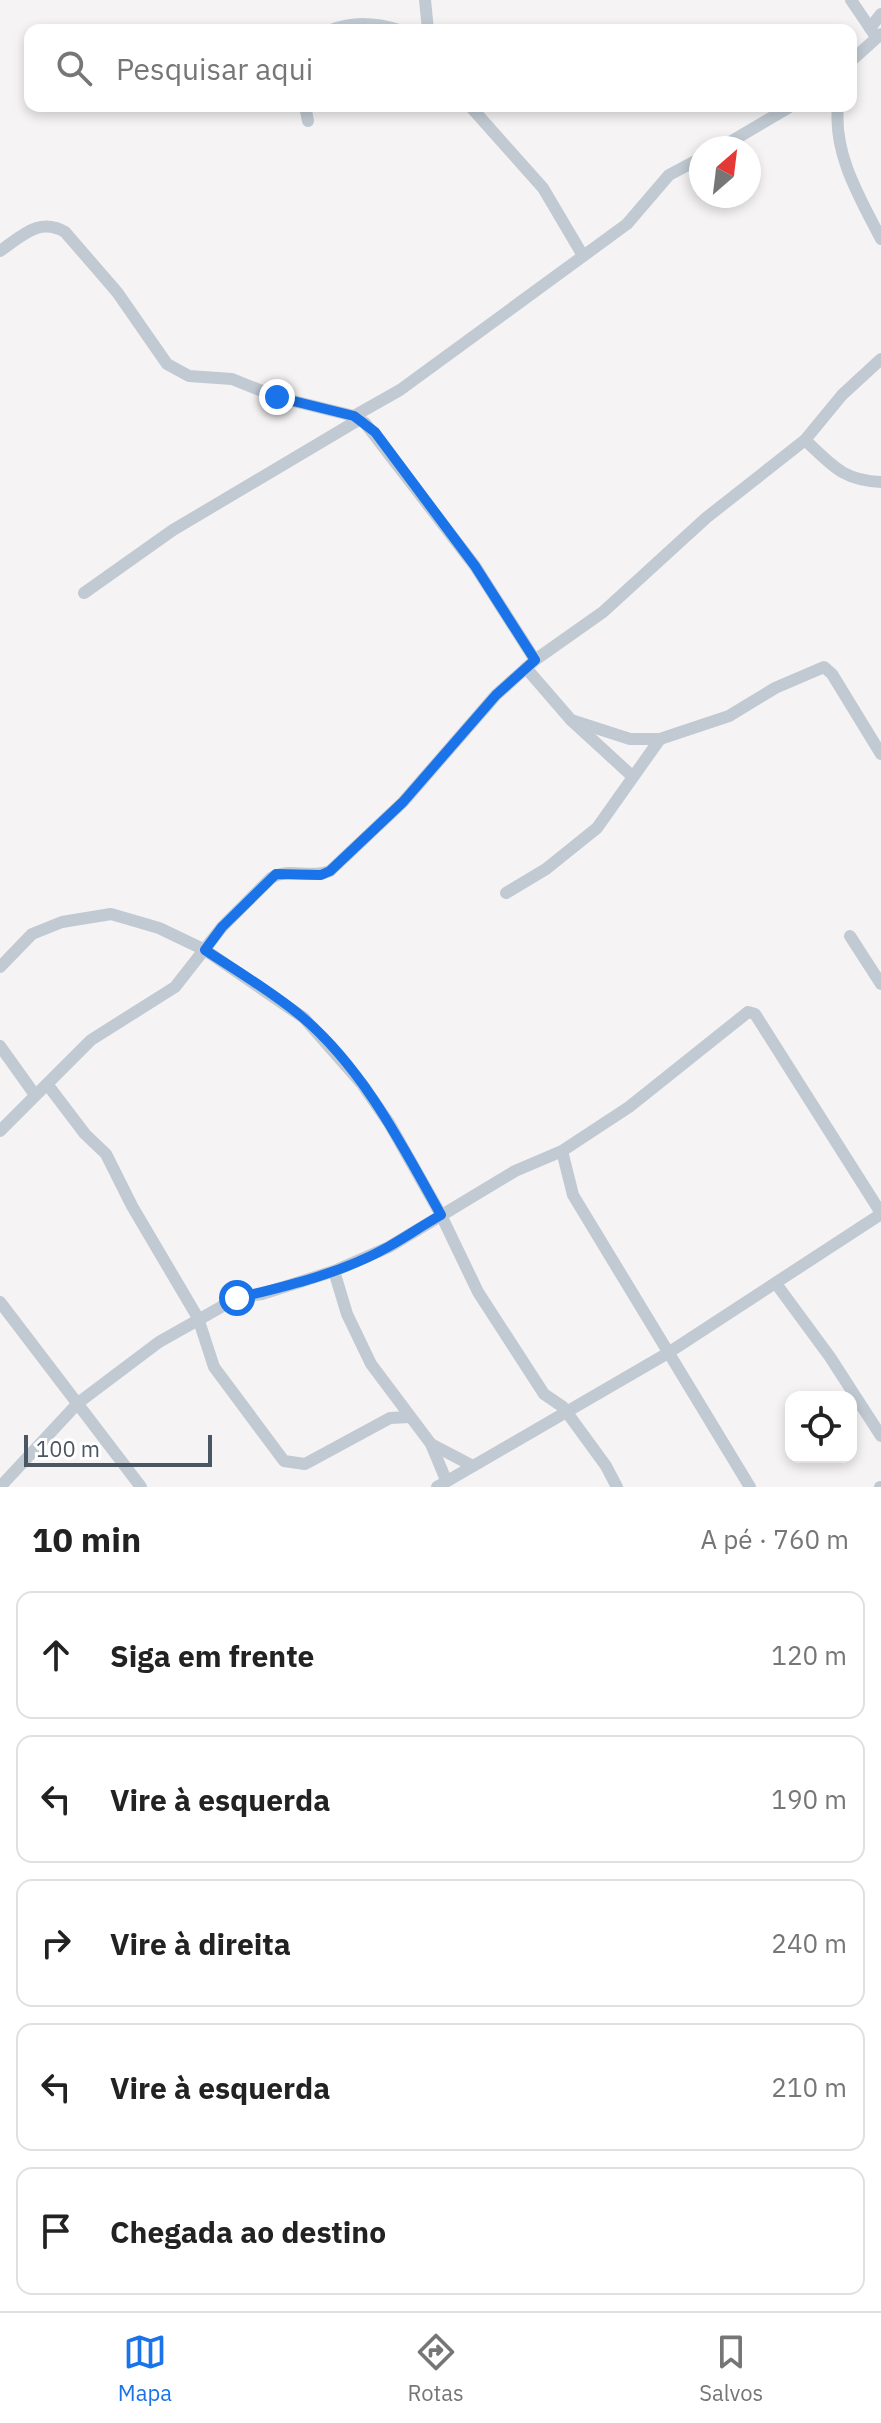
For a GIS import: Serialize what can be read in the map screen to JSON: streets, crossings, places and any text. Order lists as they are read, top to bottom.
{
  "scale_bar": "100 m",
  "north": "top right",
  "page": {
    "search": "Pesquisar aqui",
    "scale": "100 m",
    "heading": ["10 min", "A pé · 760 m"],
    "list": [
      ["Siga em frente", "120 m"],
      ["Vire à esquerda", "190 m"],
      ["Vire à direita", "240 m"],
      ["Vire à esquerda", "210 m"],
      "Chegada ao destino"
    ],
    "nav": ["Mapa", "Rotas", "Salvos"]
  }
}
